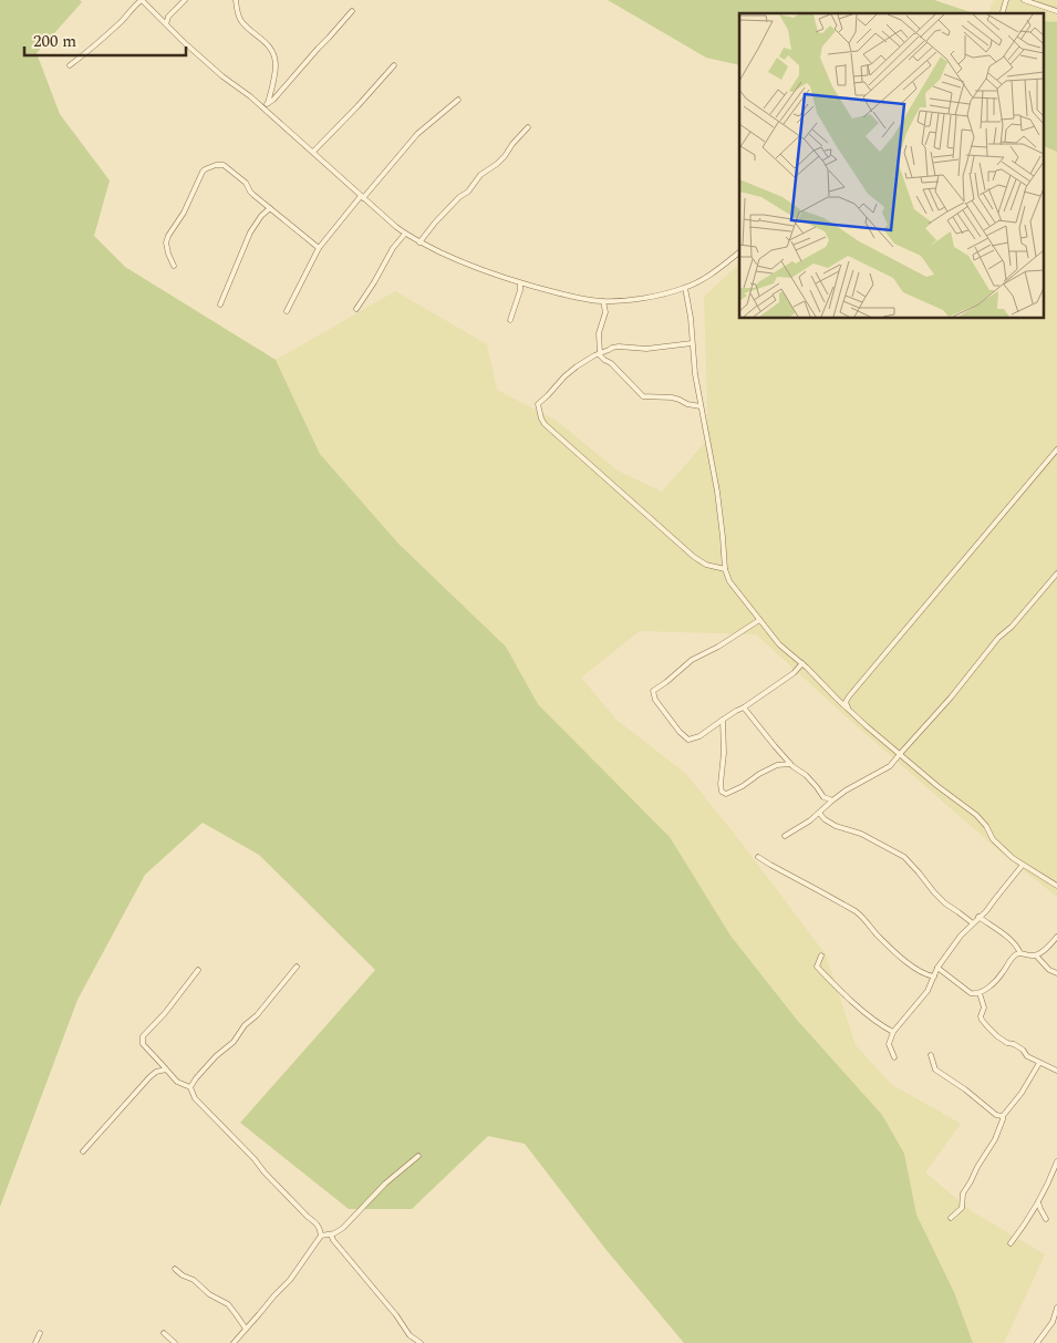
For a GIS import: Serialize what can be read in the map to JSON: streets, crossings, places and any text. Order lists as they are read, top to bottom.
{
  "scale_bar": "200 m"
}
